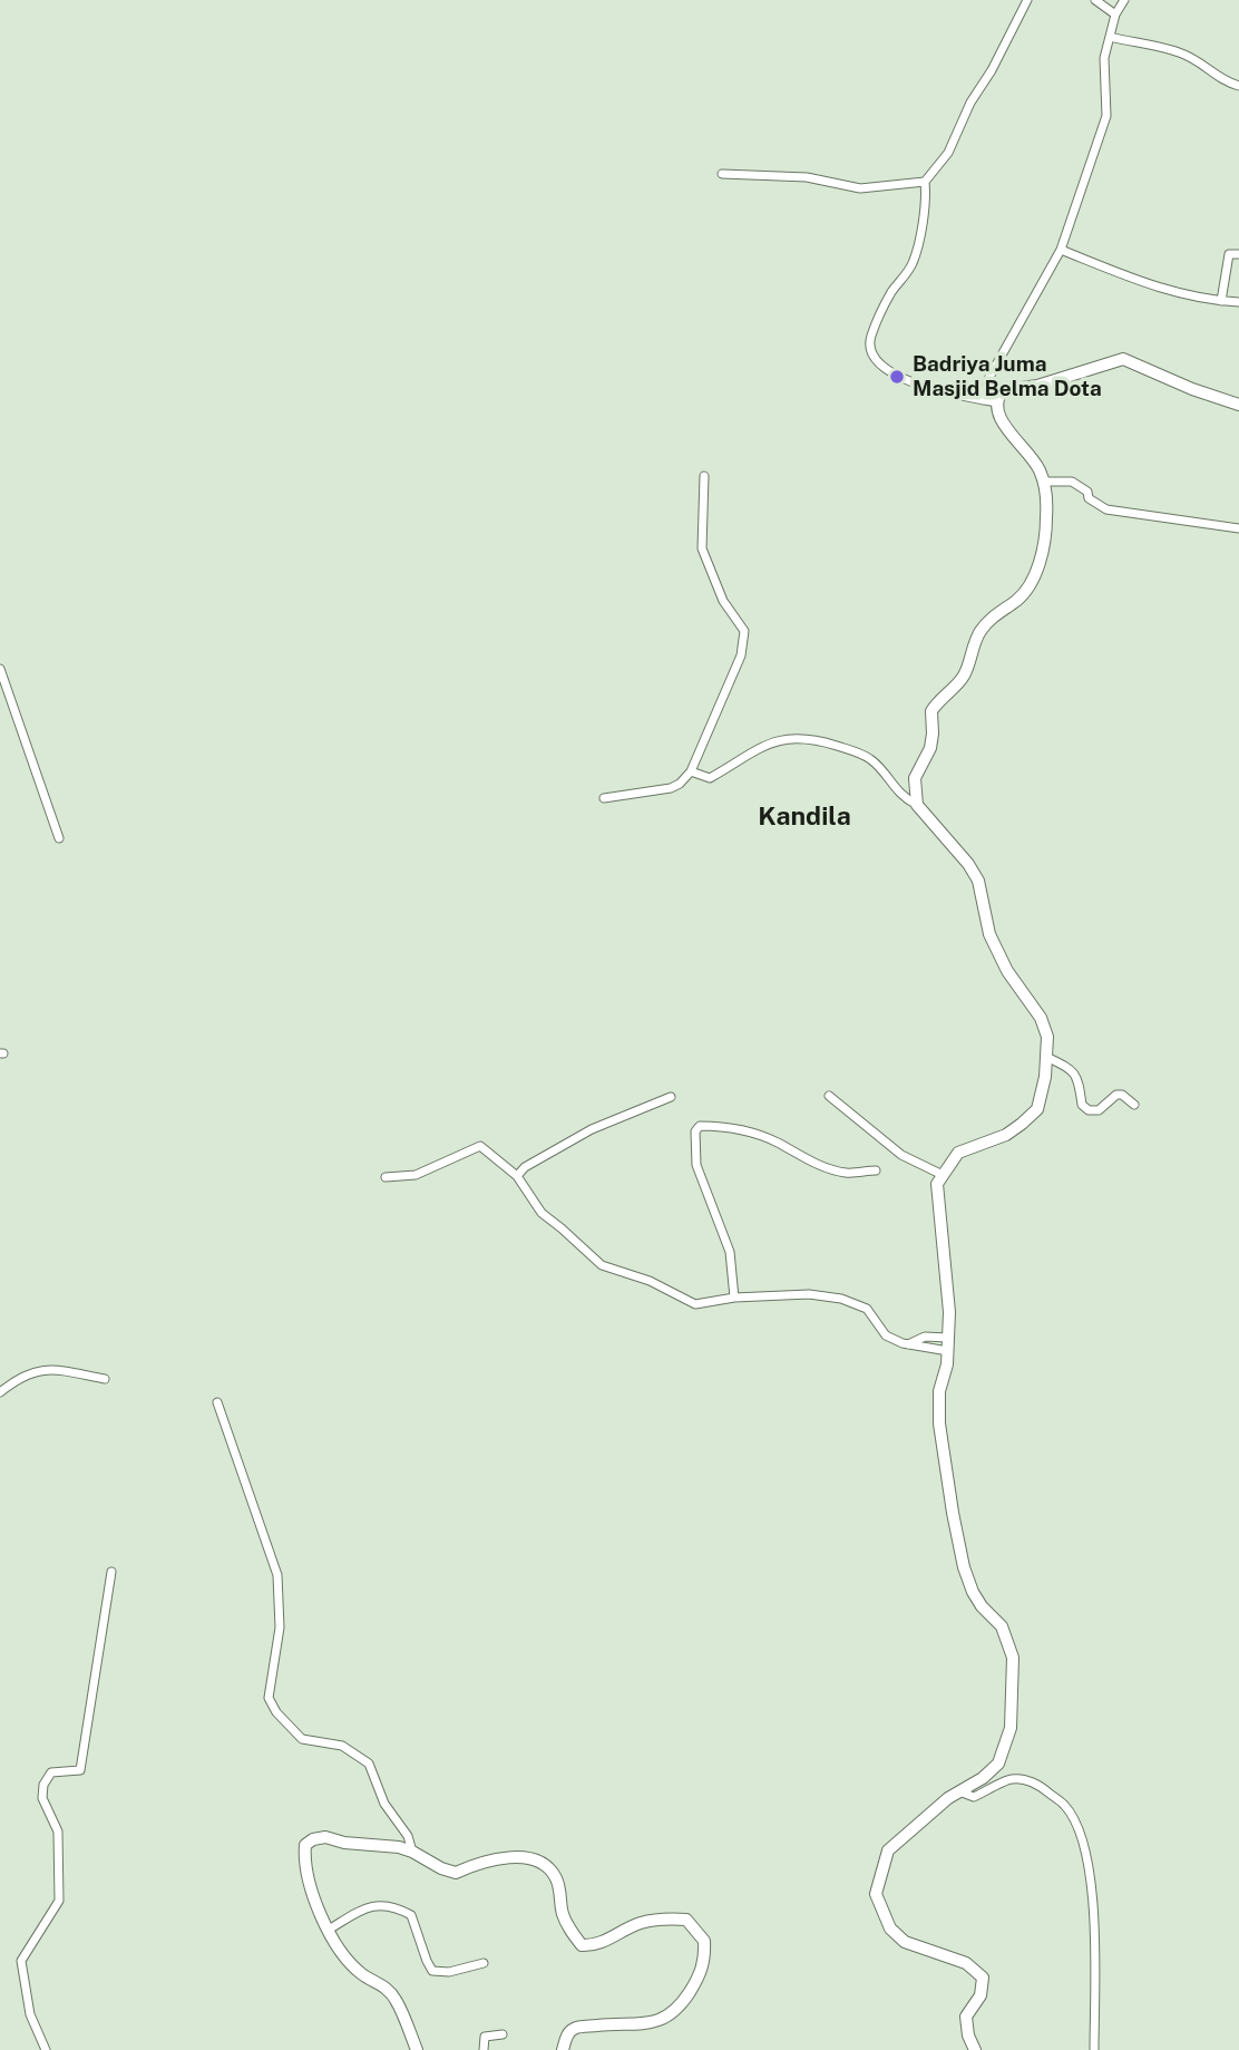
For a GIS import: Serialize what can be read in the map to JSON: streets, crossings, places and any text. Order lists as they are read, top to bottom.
{
  "districts": ["Kandila"],
  "places": ["Badriya Juma Masjid Belma Dota"]
}
